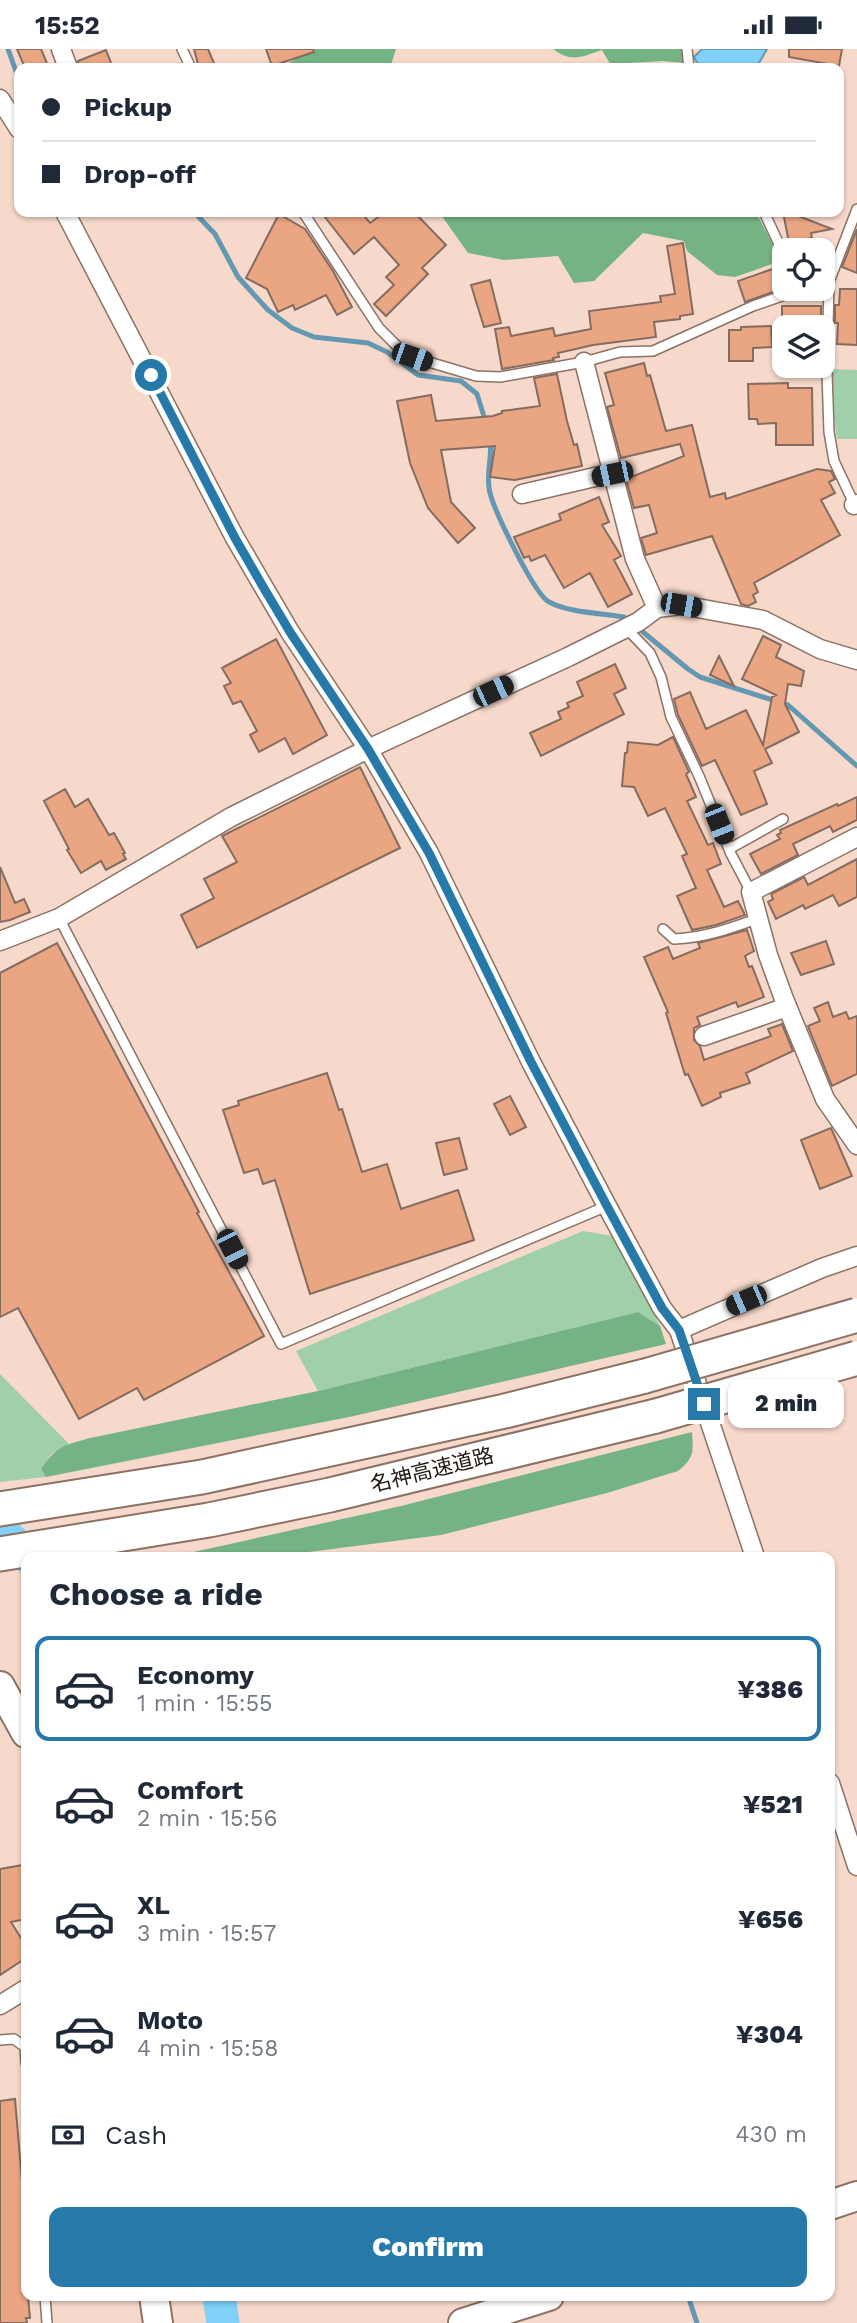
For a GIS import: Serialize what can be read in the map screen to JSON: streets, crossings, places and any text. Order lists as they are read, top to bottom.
{
  "streets": {
    "highway": ["名神高速道路"]
  },
  "page": {
    "status": "15:52",
    "banner": ["Pickup", "Drop-off"],
    "bubble": "2 min",
    "heading": "Choose a ride",
    "list": [
      {
        "name": "Economy",
        "note": "1 min · 15:55",
        "value": "¥386"
      },
      {
        "name": "Comfort",
        "note": "2 min · 15:56",
        "value": "¥521"
      },
      {
        "name": "XL",
        "note": "3 min · 15:57",
        "value": "¥656"
      },
      {
        "name": "Moto",
        "note": "4 min · 15:58",
        "value": "¥304"
      }
    ],
    "pay": ["Cash", "430 m"],
    "buttons": "Confirm"
  }
}
